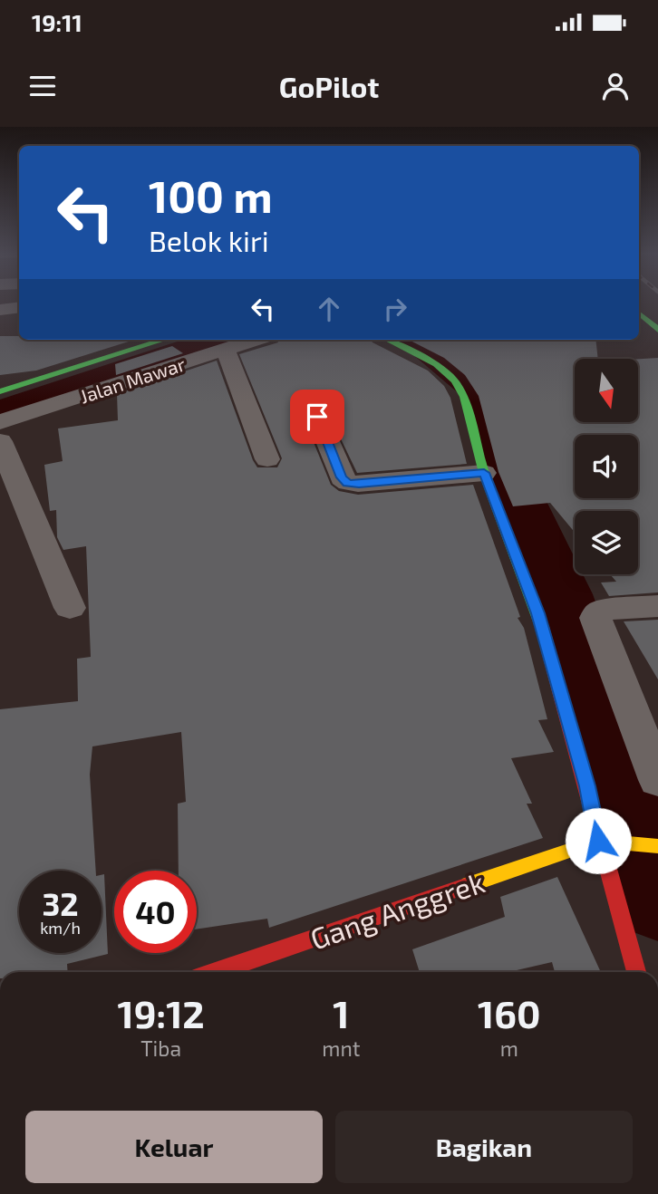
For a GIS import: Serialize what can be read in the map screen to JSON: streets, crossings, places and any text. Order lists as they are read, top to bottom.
{
  "streets": {
    "street": ["Jalan Mawar", "Gang Anggrek"]
  },
  "north": "bottom",
  "page": {
    "status": "19:11",
    "header": "GoPilot",
    "turn": ["100 m", "Belok kiri"],
    "speed": "32 km/h",
    "limit": "40",
    "eta": [
      "19:12",
      "Tiba",
      "1",
      "mnt",
      "160",
      "m"
    ],
    "buttons": ["Keluar", "Bagikan"]
  }
}
